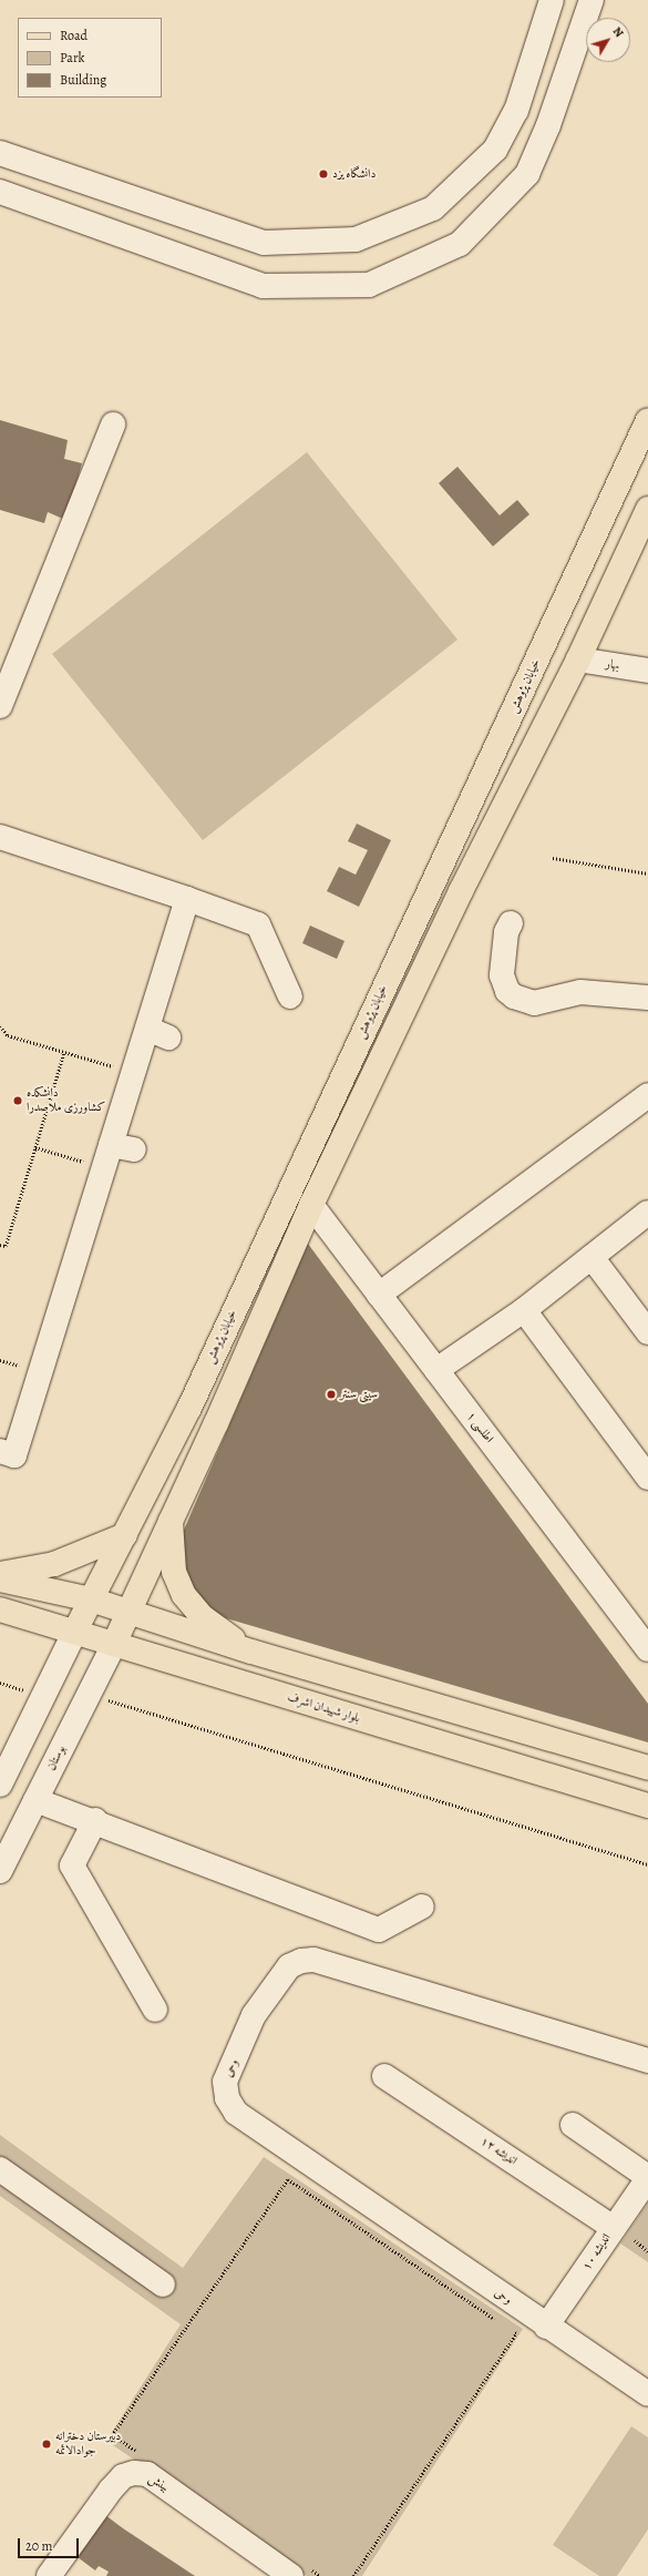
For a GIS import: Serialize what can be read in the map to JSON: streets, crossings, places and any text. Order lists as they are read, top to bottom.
{
  "streets": {
    "main road": ["خیابان پژوهش", "بلوار شهیدان اشرف"],
    "street": [
      "بهار",
      "اطلسی ۱",
      "بوستان",
      "وحی",
      "اندیشه ۱۲",
      "اندیشه ۱۰",
      "بینش"
    ]
  },
  "crossings": [
    ["خیابان پژوهش", "بلوار شهیدان اشرف"],
    ["بلوار شهیدان اشرف", "بوستان"],
    ["وحی", "اندیشه ۱۰"],
    ["اندیشه ۱۲", "اندیشه ۱۰"]
  ],
  "places": [
    "دانشگاه یزد",
    "دانشکده کشاورزی ملاصدرا",
    "سیتی سنتر",
    "دبیرستان دخترانه جوادالائمه"
  ],
  "legend": ["Road", "Park", "Building"],
  "scale_bar": "20 m",
  "north": "top right"
}
